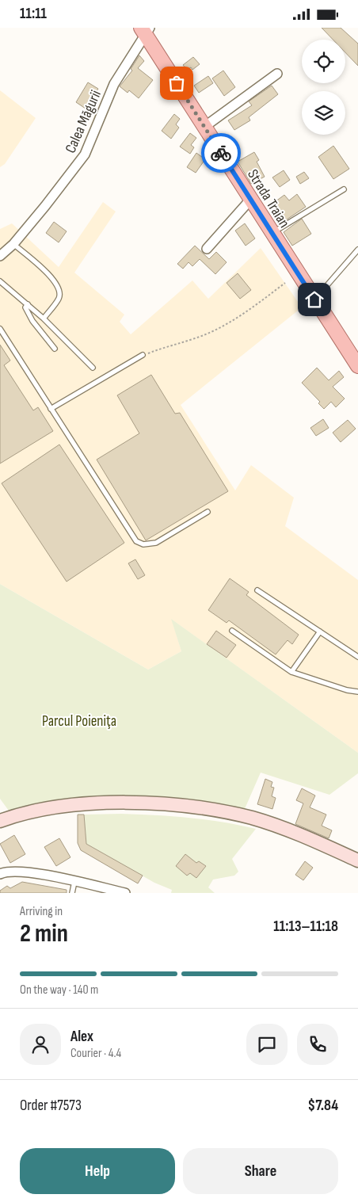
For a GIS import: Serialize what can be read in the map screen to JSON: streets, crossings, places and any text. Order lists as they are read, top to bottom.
{
  "streets": {
    "main road": ["Strada Traian"],
    "street": ["Calea Măgurii"]
  },
  "crossings": [
    ["Calea Măgurii", "Strada Traian"]
  ],
  "parks": ["Parcul Poieniţa"],
  "page": {
    "status": "11:11",
    "heading": ["2 min", "Arriving in", "11:13–11:18"],
    "panel": [
      "Alex",
      "Courier · 4.4",
      "Order #7573",
      "$7.84"
    ],
    "bar": "On the way · 140 m",
    "buttons": ["Help", "Share"]
  }
}
